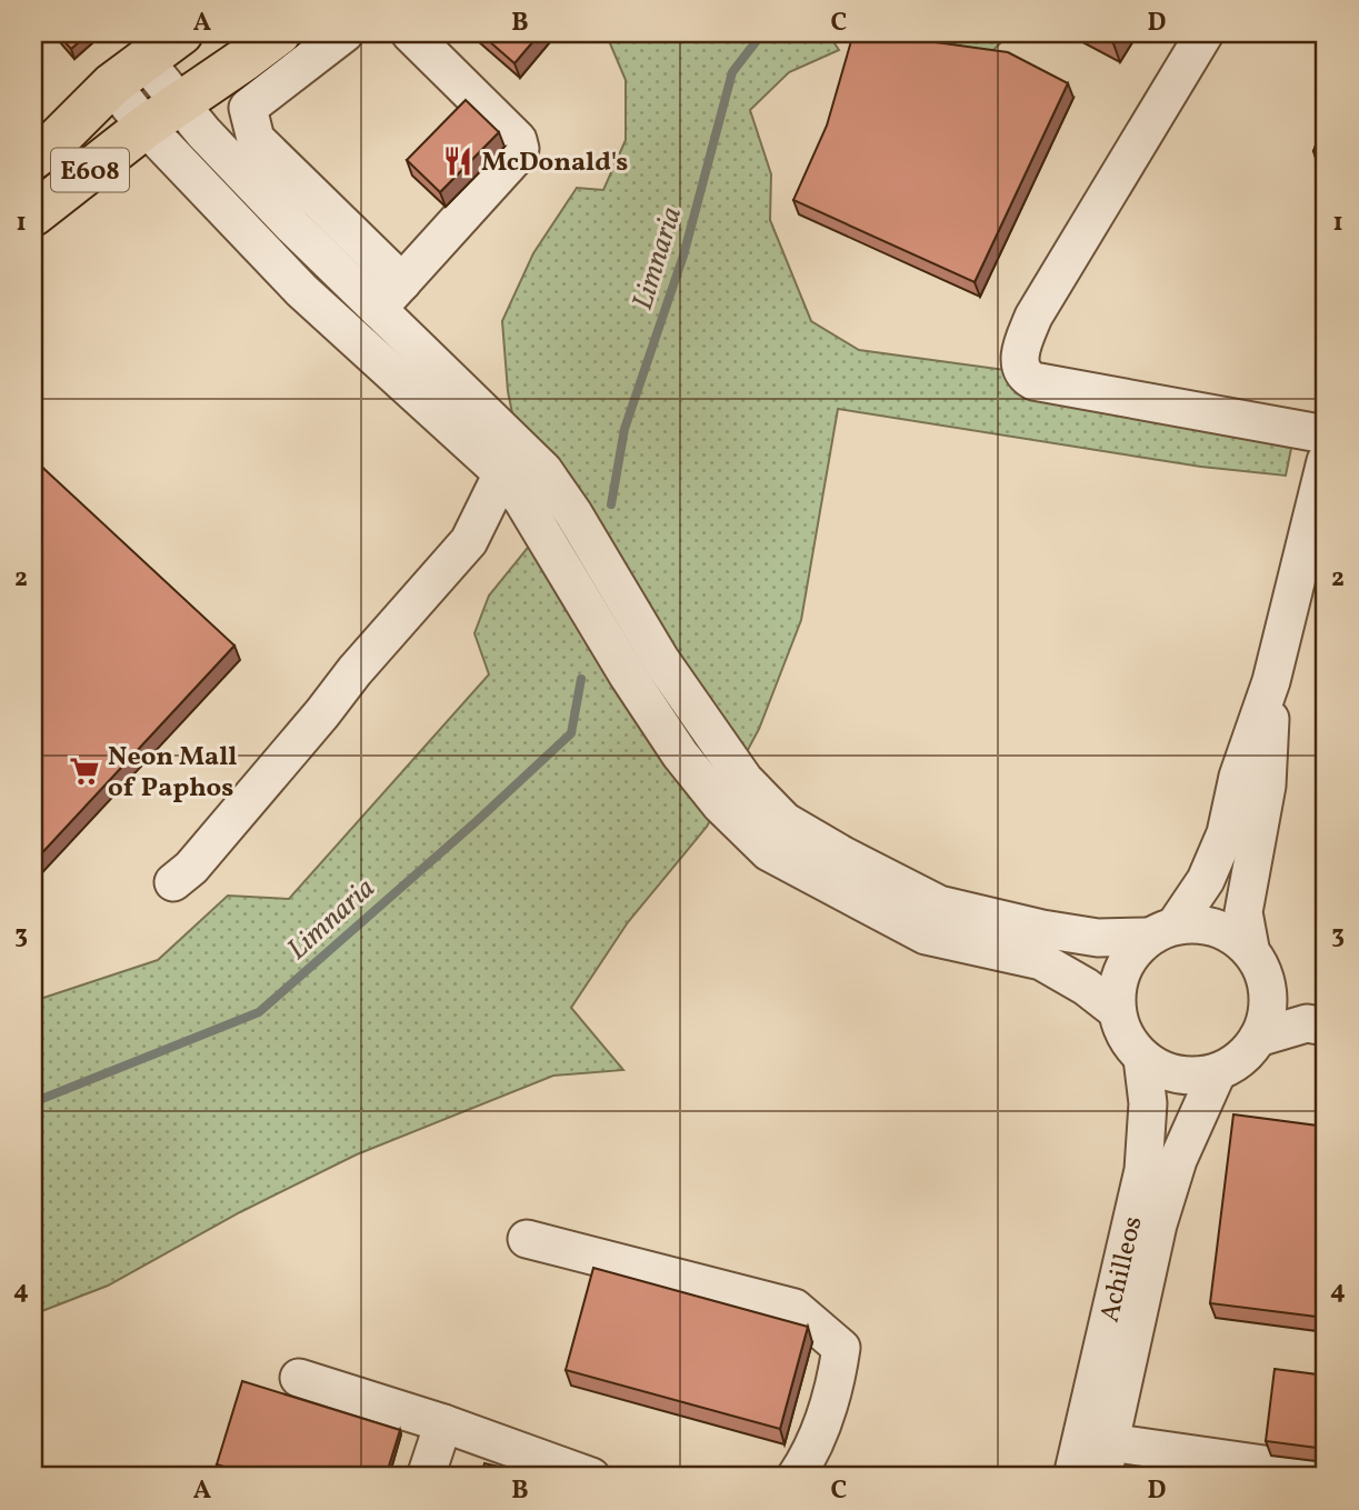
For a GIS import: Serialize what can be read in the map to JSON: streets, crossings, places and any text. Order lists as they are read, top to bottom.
{
  "streets": {
    "highway": ["E608"],
    "street": ["Achilleos"]
  },
  "water": ["Limnaria"],
  "places": {
    "restaurant": ["McDonald's"],
    "supermarket": ["Neon Mall of Paphos"]
  },
  "grid": {
    "columns": [
      "A",
      "B",
      "C",
      "D"
    ],
    "rows": [
      "1",
      "2",
      "3",
      "4"
    ]
  }
}
